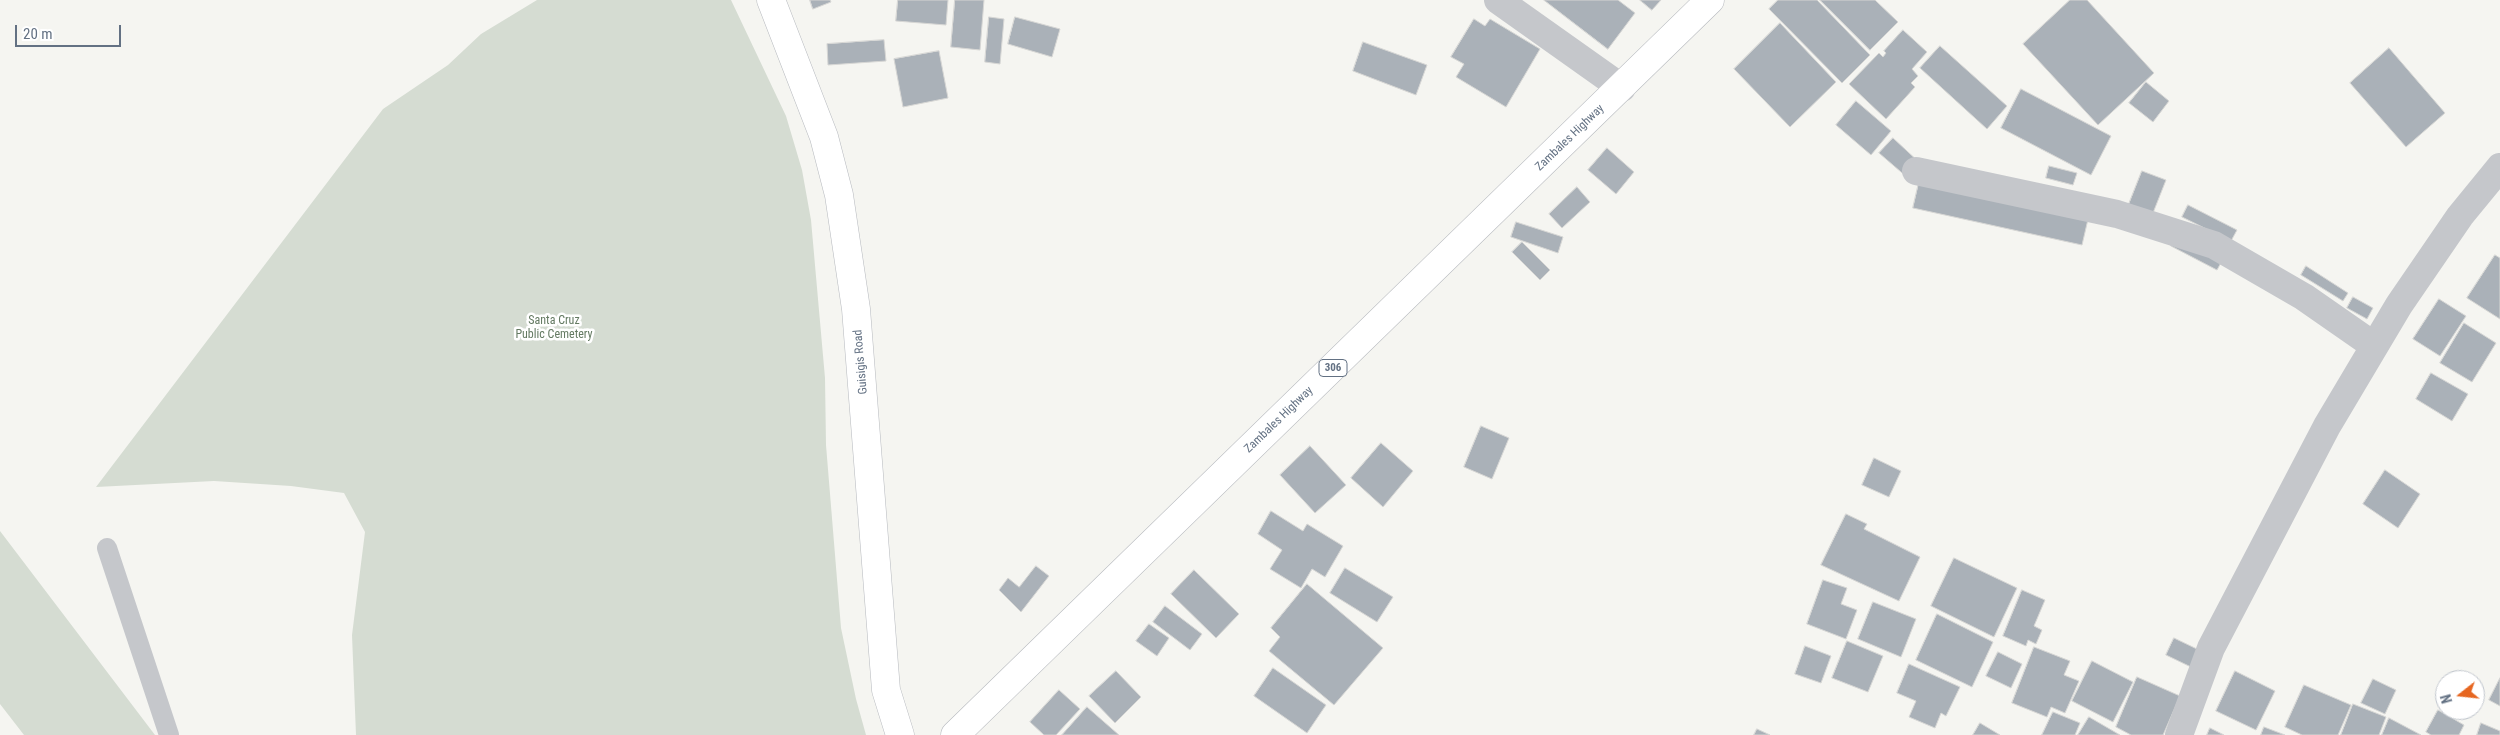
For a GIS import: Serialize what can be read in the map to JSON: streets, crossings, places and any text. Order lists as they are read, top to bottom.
{
  "streets": {
    "main road": ["Zambales Highway", "Guisigis Road", "306"]
  },
  "parks": ["Santa Cruz Public Cemetery"],
  "scale_bar": "20 m",
  "north": "left"
}
